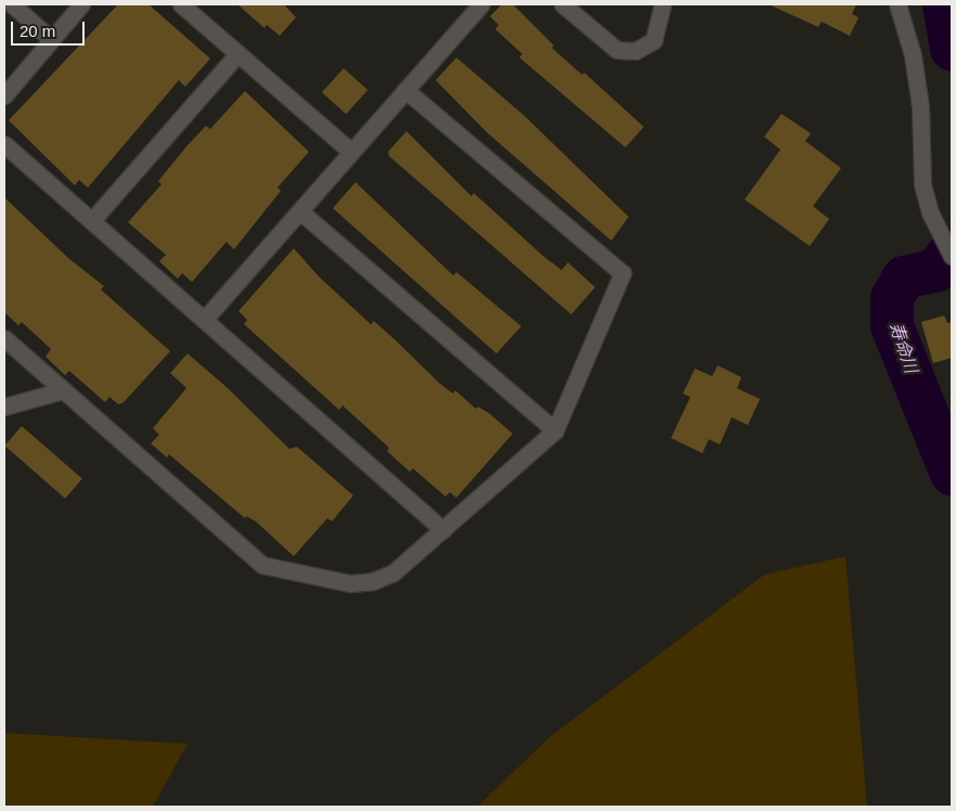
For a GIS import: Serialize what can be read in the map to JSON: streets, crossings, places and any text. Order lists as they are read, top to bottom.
{
  "water": ["寿命川"],
  "scale_bar": "20 m"
}
